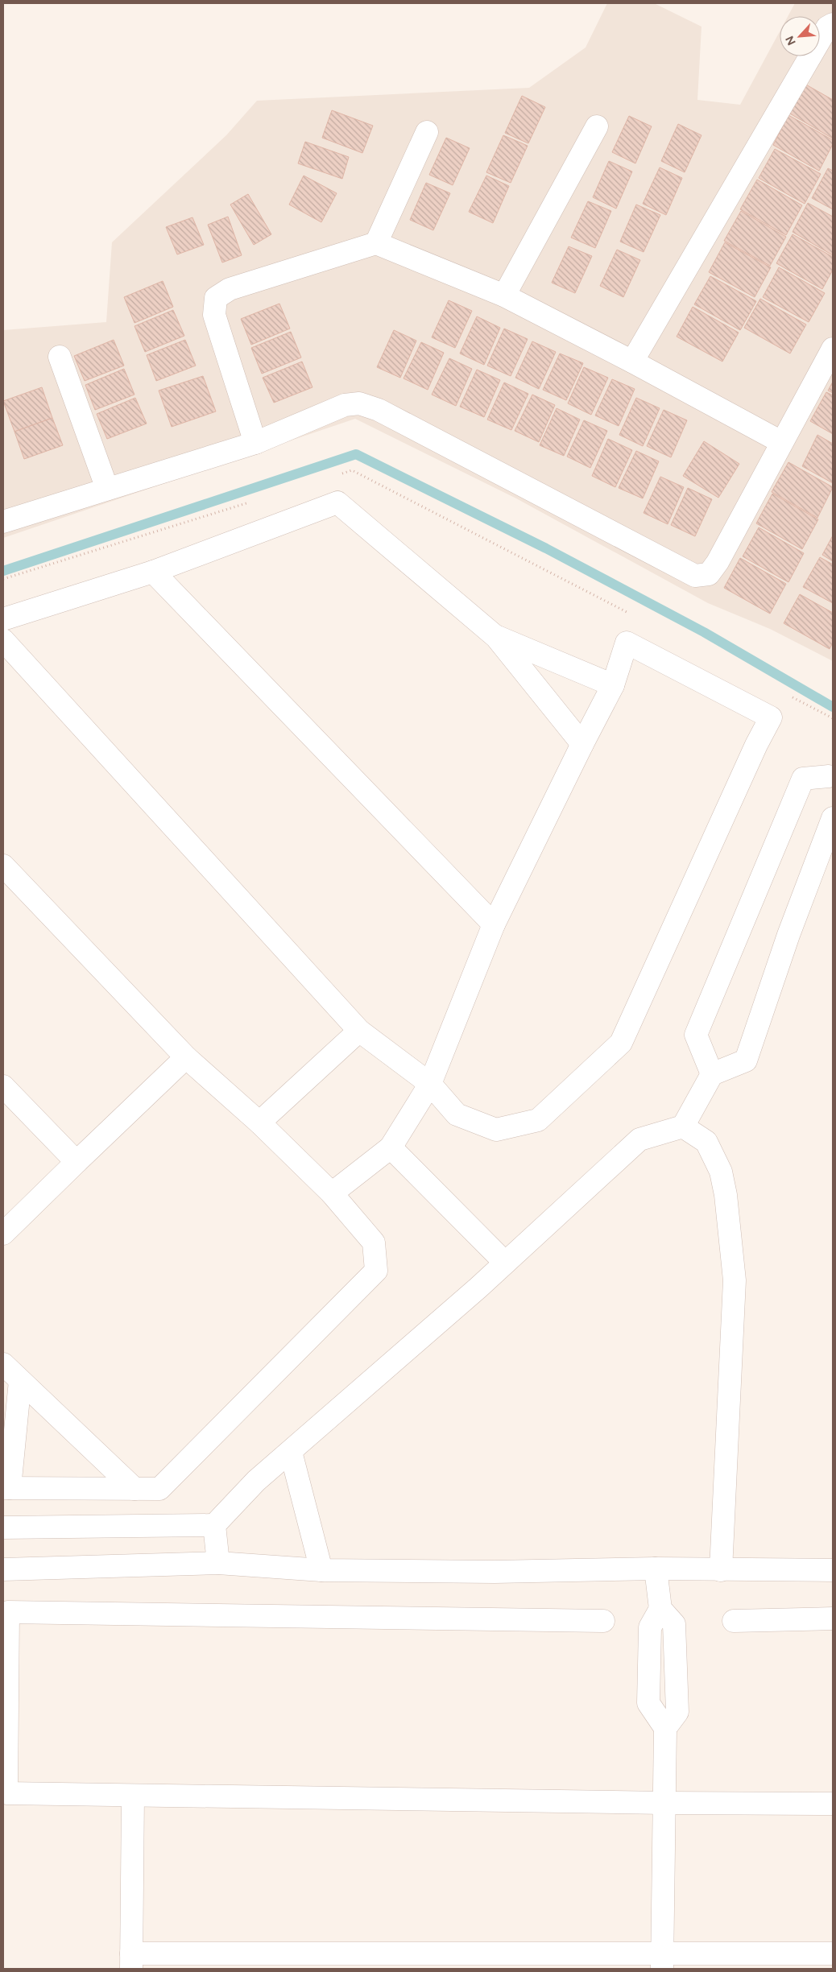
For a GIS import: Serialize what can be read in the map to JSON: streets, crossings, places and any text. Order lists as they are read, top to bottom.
{
  "north": "bottom left"
}
